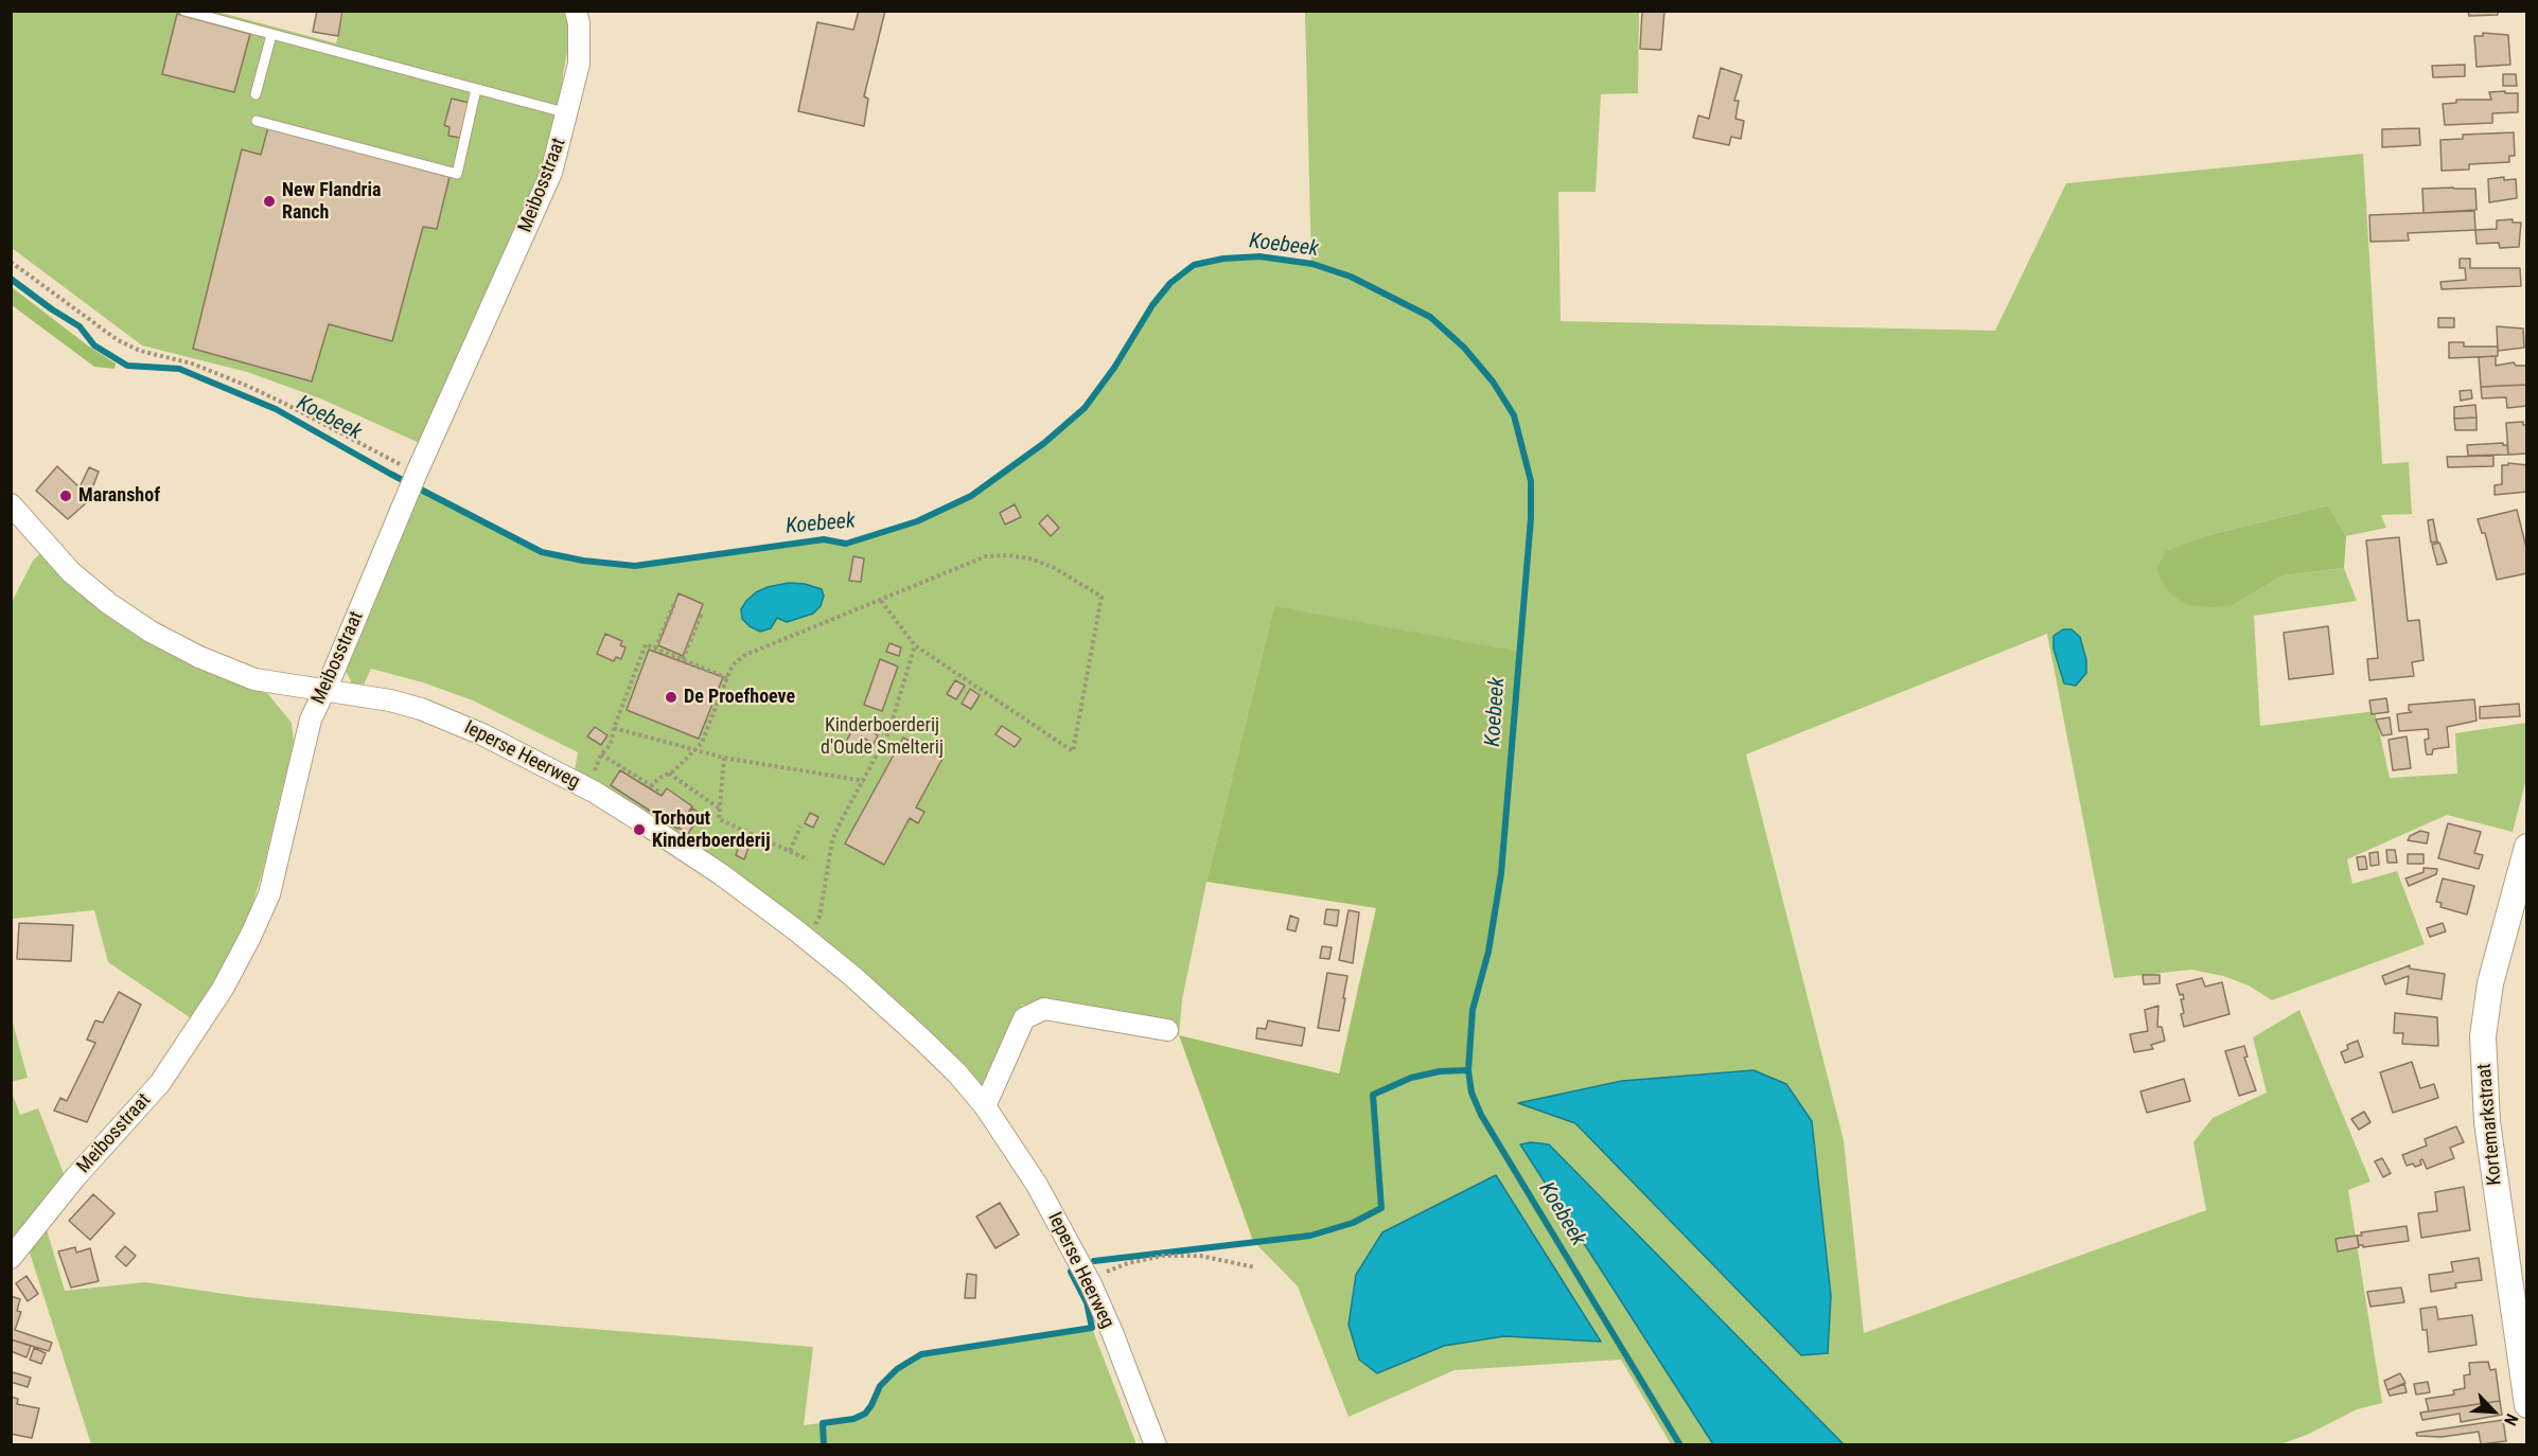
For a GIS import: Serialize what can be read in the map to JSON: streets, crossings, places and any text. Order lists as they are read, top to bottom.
{
  "streets": {
    "street": ["Meibosstraat", "Ieperse Heerweg", "Kortemarkstraat"]
  },
  "crossings": [
    ["Meibosstraat", "Ieperse Heerweg"]
  ],
  "water": ["Koebeek"],
  "parks": ["Kinderboerderij d'Oude Smelterij"],
  "places": [
    "New Flandria Ranch",
    "Maranshof",
    "De Proefhoeve",
    "Torhout Kinderboerderij"
  ],
  "north": "bottom right"
}
